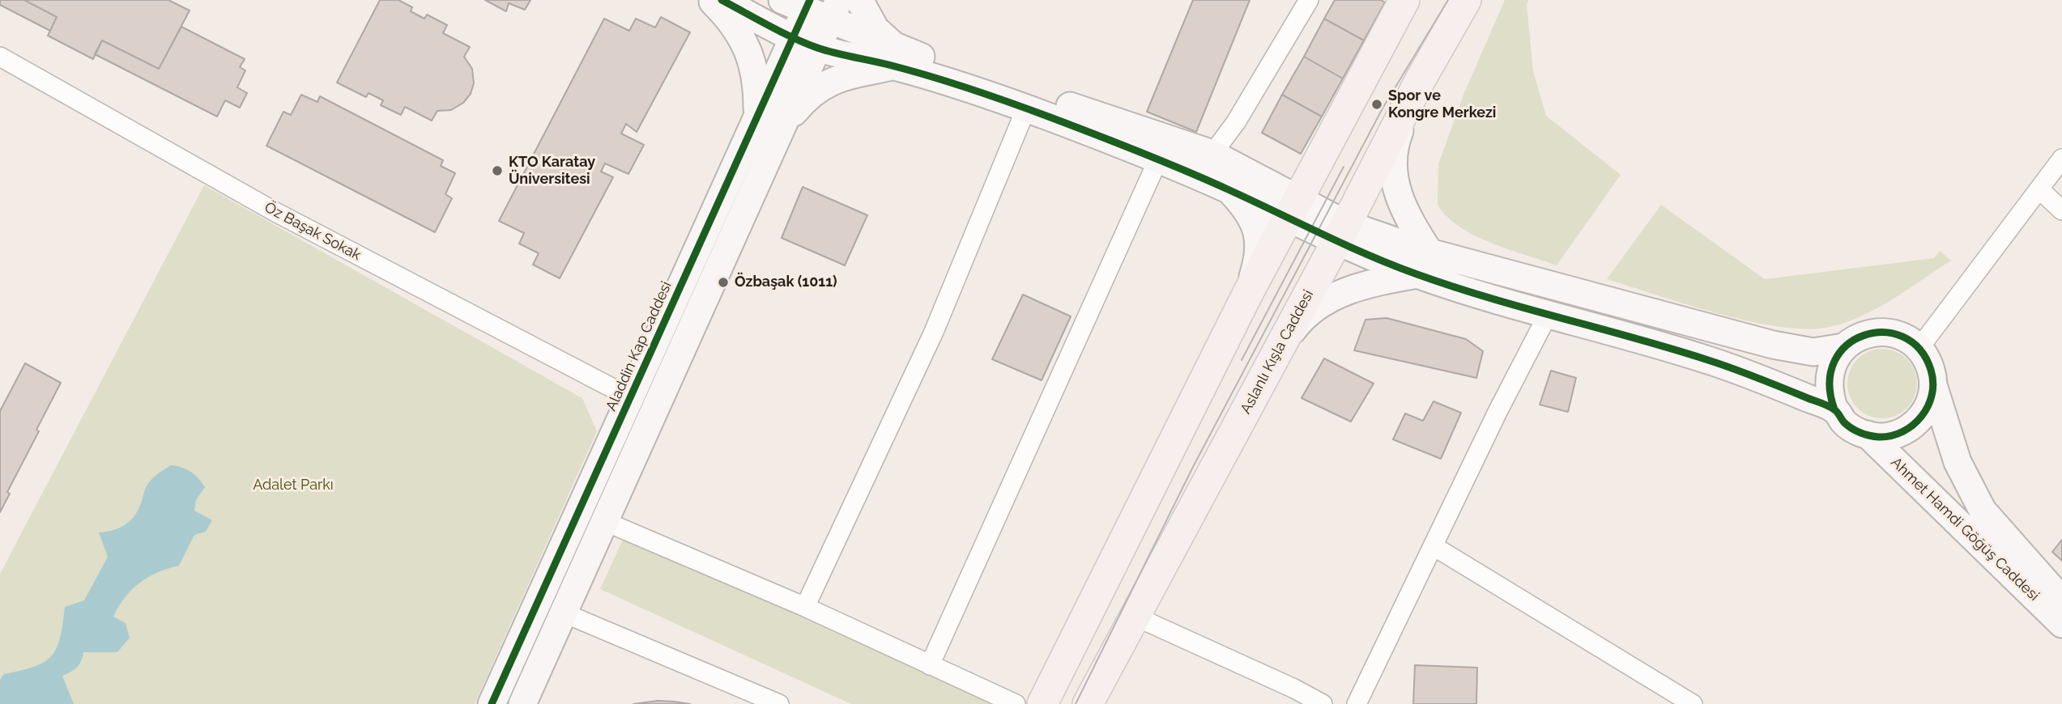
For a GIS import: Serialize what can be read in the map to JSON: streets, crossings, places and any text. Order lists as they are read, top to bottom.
{
  "streets": {
    "main road": ["Aslanlı Kışla Caddesi"],
    "street": ["Öz Başak Sokak", "Aladdin Kap Caddesi", "Ahmet Hamdi Göğüş Caddesi"]
  },
  "crossings": [
    ["Öz Başak Sokak", "Aladdin Kap Caddesi"]
  ],
  "parks": ["Adalet Parkı"],
  "places": ["Spor ve Kongre Merkezi", "KTO Karatay Üniversitesi", "Özbaşak (1011)"]
}
